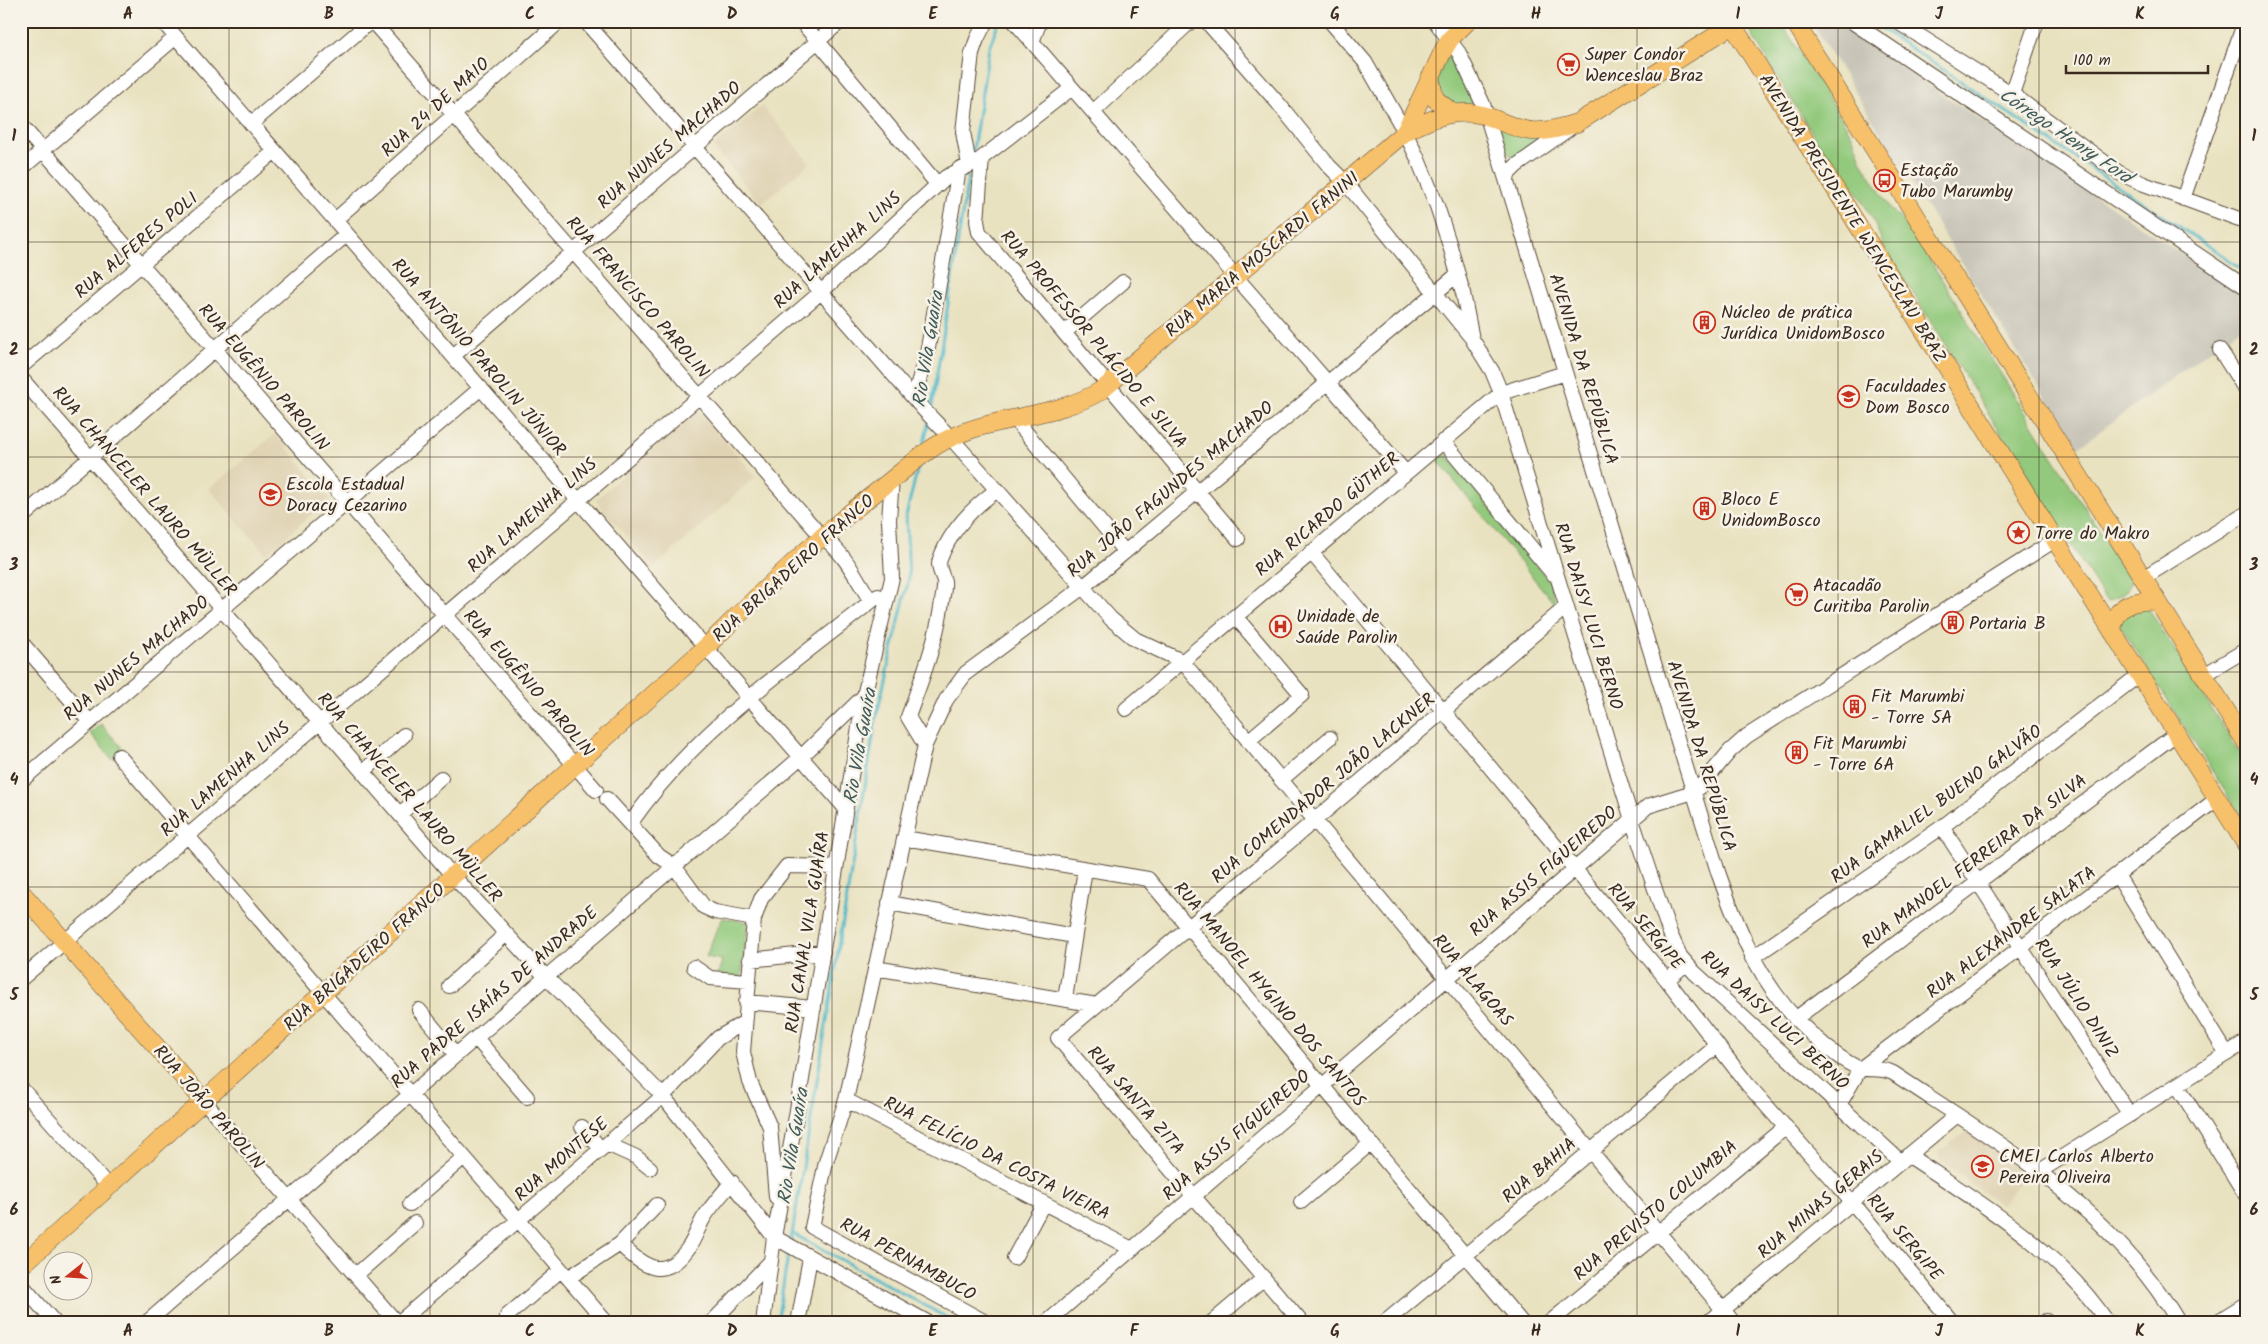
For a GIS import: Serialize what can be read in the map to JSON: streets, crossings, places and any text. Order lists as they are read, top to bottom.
{
  "streets": {
    "main road": [
      "AVENIDA PRESIDENTE WENCESLAU BRAZ",
      "RUA MARIA MOSCARDI FANINI",
      "RUA BRIGADEIRO FRANCO",
      "RUA JOÃO PAROLIN"
    ],
    "street": [
      "RUA 24 DE MAIO",
      "RUA NUNES MACHADO",
      "RUA ALFERES POLI",
      "RUA LAMENHA LINS",
      "RUA FRANCISCO PAROLIN",
      "RUA PROFESSOR PLÁCIDO E SILVA",
      "RUA ANTÔNIO PAROLIN JÚNIOR",
      "AVENIDA DA REPÚBLICA",
      "RUA EUGÊNIO PAROLIN",
      "RUA JOÃO FAGUNDES MACHADO",
      "RUA CHANCELER LAURO MÜLLER",
      "RUA RICARDO GÜTHER",
      "RUA DAISY LUCI BERNO",
      "RUA COMENDADOR JOÃO LACKNER",
      "RUA GAMALIEL BUENO GALVÃO",
      "RUA MANOEL FERREIRA DA SILVA",
      "RUA ASSIS FIGUEIREDO",
      "RUA SERGIPE",
      "RUA CANAL VILA GUAÍRA",
      "RUA ALEXANDRE SALATA",
      "RUA ALAGOAS",
      "RUA MANOEL HYGINO DOS SANTOS",
      "RUA PADRE ISAÍAS DE ANDRADE",
      "RUA JÚLIO DINIZ",
      "RUA SANTA ZITA",
      "RUA FELÍCIO DA COSTA VIEIRA",
      "RUA MONTESE",
      "RUA BAHIA",
      "RUA MINAS GERAIS",
      "RUA PREVISTO COLUMBIA",
      "RUA PERNAMBUCO"
    ]
  },
  "crossings": [
    ["RUA 24 DE MAIO", "RUA FRANCISCO PAROLIN"],
    ["RUA 24 DE MAIO", "RUA ANTÔNIO PAROLIN JÚNIOR"],
    ["RUA NUNES MACHADO", "RUA FRANCISCO PAROLIN"],
    ["RUA NUNES MACHADO", "RUA ANTÔNIO PAROLIN JÚNIOR"],
    ["RUA NUNES MACHADO", "RUA EUGÊNIO PAROLIN"],
    ["RUA NUNES MACHADO", "RUA CHANCELER LAURO MÜLLER"],
    ["AVENIDA PRESIDENTE WENCESLAU BRAZ", "RUA MARIA MOSCARDI FANINI"],
    ["AVENIDA PRESIDENTE WENCESLAU BRAZ", "RUA GAMALIEL BUENO GALVÃO"],
    ["AVENIDA PRESIDENTE WENCESLAU BRAZ", "RUA MANOEL FERREIRA DA SILVA"],
    ["AVENIDA PRESIDENTE WENCESLAU BRAZ", "RUA ASSIS FIGUEIREDO"],
    ["AVENIDA PRESIDENTE WENCESLAU BRAZ", "RUA ALEXANDRE SALATA"],
    ["RUA ALFERES POLI", "RUA ANTÔNIO PAROLIN JÚNIOR"],
    ["RUA ALFERES POLI", "RUA EUGÊNIO PAROLIN"],
    ["RUA LAMENHA LINS", "RUA FRANCISCO PAROLIN"],
    ["RUA LAMENHA LINS", "RUA PROFESSOR PLÁCIDO E SILVA"],
    ["RUA LAMENHA LINS", "RUA ANTÔNIO PAROLIN JÚNIOR"],
    ["RUA LAMENHA LINS", "RUA EUGÊNIO PAROLIN"],
    ["RUA LAMENHA LINS", "RUA CHANCELER LAURO MÜLLER"],
    ["RUA LAMENHA LINS", "RUA JOÃO PAROLIN"],
    ["RUA MARIA MOSCARDI FANINI", "RUA PROFESSOR PLÁCIDO E SILVA"],
    ["RUA MARIA MOSCARDI FANINI", "AVENIDA DA REPÚBLICA"],
    ["RUA MARIA MOSCARDI FANINI", "RUA BRIGADEIRO FRANCO"],
    ["RUA MARIA MOSCARDI FANINI", "RUA DAISY LUCI BERNO"],
    ["RUA FRANCISCO PAROLIN", "RUA BRIGADEIRO FRANCO"],
    ["RUA PROFESSOR PLÁCIDO E SILVA", "RUA JOÃO FAGUNDES MACHADO"],
    ["RUA ANTÔNIO PAROLIN JÚNIOR", "RUA BRIGADEIRO FRANCO"],
    ["RUA ANTÔNIO PAROLIN JÚNIOR", "RUA CANAL VILA GUAÍRA"],
    ["RUA ANTÔNIO PAROLIN JÚNIOR", "RUA PADRE ISAÍAS DE ANDRADE"],
    ["AVENIDA DA REPÚBLICA", "RUA RICARDO GÜTHER"],
    ["AVENIDA DA REPÚBLICA", "RUA GAMALIEL BUENO GALVÃO"],
    ["AVENIDA DA REPÚBLICA", "RUA MANOEL FERREIRA DA SILVA"],
    ["AVENIDA DA REPÚBLICA", "RUA ASSIS FIGUEIREDO"],
    ["AVENIDA DA REPÚBLICA", "RUA ALEXANDRE SALATA"],
    ["RUA EUGÊNIO PAROLIN", "RUA BRIGADEIRO FRANCO"],
    ["RUA JOÃO FAGUNDES MACHADO", "RUA DAISY LUCI BERNO"],
    ["RUA CHANCELER LAURO MÜLLER", "RUA BRIGADEIRO FRANCO"],
    ["RUA CHANCELER LAURO MÜLLER", "RUA CANAL VILA GUAÍRA"],
    ["RUA CHANCELER LAURO MÜLLER", "RUA PADRE ISAÍAS DE ANDRADE"],
    ["RUA CHANCELER LAURO MÜLLER", "RUA MONTESE"],
    ["RUA RICARDO GÜTHER", "RUA DAISY LUCI BERNO"],
    ["RUA RICARDO GÜTHER", "RUA SERGIPE"],
    ["RUA RICARDO GÜTHER", "RUA ALAGOAS"],
    ["RUA BRIGADEIRO FRANCO", "RUA CANAL VILA GUAÍRA"],
    ["RUA BRIGADEIRO FRANCO", "RUA JOÃO PAROLIN"],
    ["RUA DAISY LUCI BERNO", "RUA COMENDADOR JOÃO LACKNER"],
    ["RUA DAISY LUCI BERNO", "RUA ASSIS FIGUEIREDO"],
    ["RUA DAISY LUCI BERNO", "RUA ALEXANDRE SALATA"],
    ["RUA DAISY LUCI BERNO", "RUA MINAS GERAIS"],
    ["RUA COMENDADOR JOÃO LACKNER", "RUA SERGIPE"],
    ["RUA COMENDADOR JOÃO LACKNER", "RUA ALAGOAS"],
    ["RUA COMENDADOR JOÃO LACKNER", "RUA MANOEL HYGINO DOS SANTOS"],
    ["RUA COMENDADOR JOÃO LACKNER", "RUA SANTA ZITA"],
    ["RUA GAMALIEL BUENO GALVÃO", "RUA JÚLIO DINIZ"],
    ["RUA MANOEL FERREIRA DA SILVA", "RUA JÚLIO DINIZ"],
    ["RUA ASSIS FIGUEIREDO", "RUA SERGIPE"],
    ["RUA ASSIS FIGUEIREDO", "RUA ALAGOAS"],
    ["RUA ASSIS FIGUEIREDO", "RUA MANOEL HYGINO DOS SANTOS"],
    ["RUA ASSIS FIGUEIREDO", "RUA SANTA ZITA"],
    ["RUA ASSIS FIGUEIREDO", "RUA FELÍCIO DA COSTA VIEIRA"],
    ["RUA SERGIPE", "RUA BAHIA"],
    ["RUA SERGIPE", "RUA MINAS GERAIS"],
    ["RUA SERGIPE", "RUA PREVISTO COLUMBIA"],
    ["RUA CANAL VILA GUAÍRA", "RUA PADRE ISAÍAS DE ANDRADE"],
    ["RUA ALEXANDRE SALATA", "RUA JÚLIO DINIZ"],
    ["RUA ALAGOAS", "RUA BAHIA"],
    ["RUA ALAGOAS", "RUA MINAS GERAIS"],
    ["RUA ALAGOAS", "RUA PREVISTO COLUMBIA"],
    ["RUA MANOEL HYGINO DOS SANTOS", "RUA BAHIA"],
    ["RUA PADRE ISAÍAS DE ANDRADE", "RUA JOÃO PAROLIN"],
    ["RUA JOÃO PAROLIN", "RUA MONTESE"],
    ["RUA FELÍCIO DA COSTA VIEIRA", "RUA PERNAMBUCO"]
  ],
  "water": ["Córrego Henry Ford", "Rio Vila Guaíra"],
  "places": {
    "supermarket": ["Super Condor Wenceslau Braz", "Atacadão Curitiba Parolin"],
    "bus stop": ["Estação Tubo Marumby"],
    "building": [
      "Núcleo de prática Jurídica UnidomBosco",
      "Bloco E UnidomBosco",
      "Portaria B",
      "Fit Marumbi - Torre 5A",
      "Fit Marumbi - Torre 6A"
    ],
    "school or university": ["Faculdades Dom Bosco", "Escola Estadual Doracy Cezarino", "CMEI Carlos Alberto Pereira Oliveira"],
    "place": ["Torre do Makro"],
    "hospital": ["Unidade de Saúde Parolin"]
  },
  "scale_bar": "100 m",
  "north": "left",
  "grid": {
    "columns": [
      "A",
      "B",
      "C",
      "D",
      "E",
      "F",
      "G",
      "H",
      "I",
      "J",
      "K"
    ],
    "rows": [
      "1",
      "2",
      "3",
      "4",
      "5",
      "6"
    ]
  }
}
